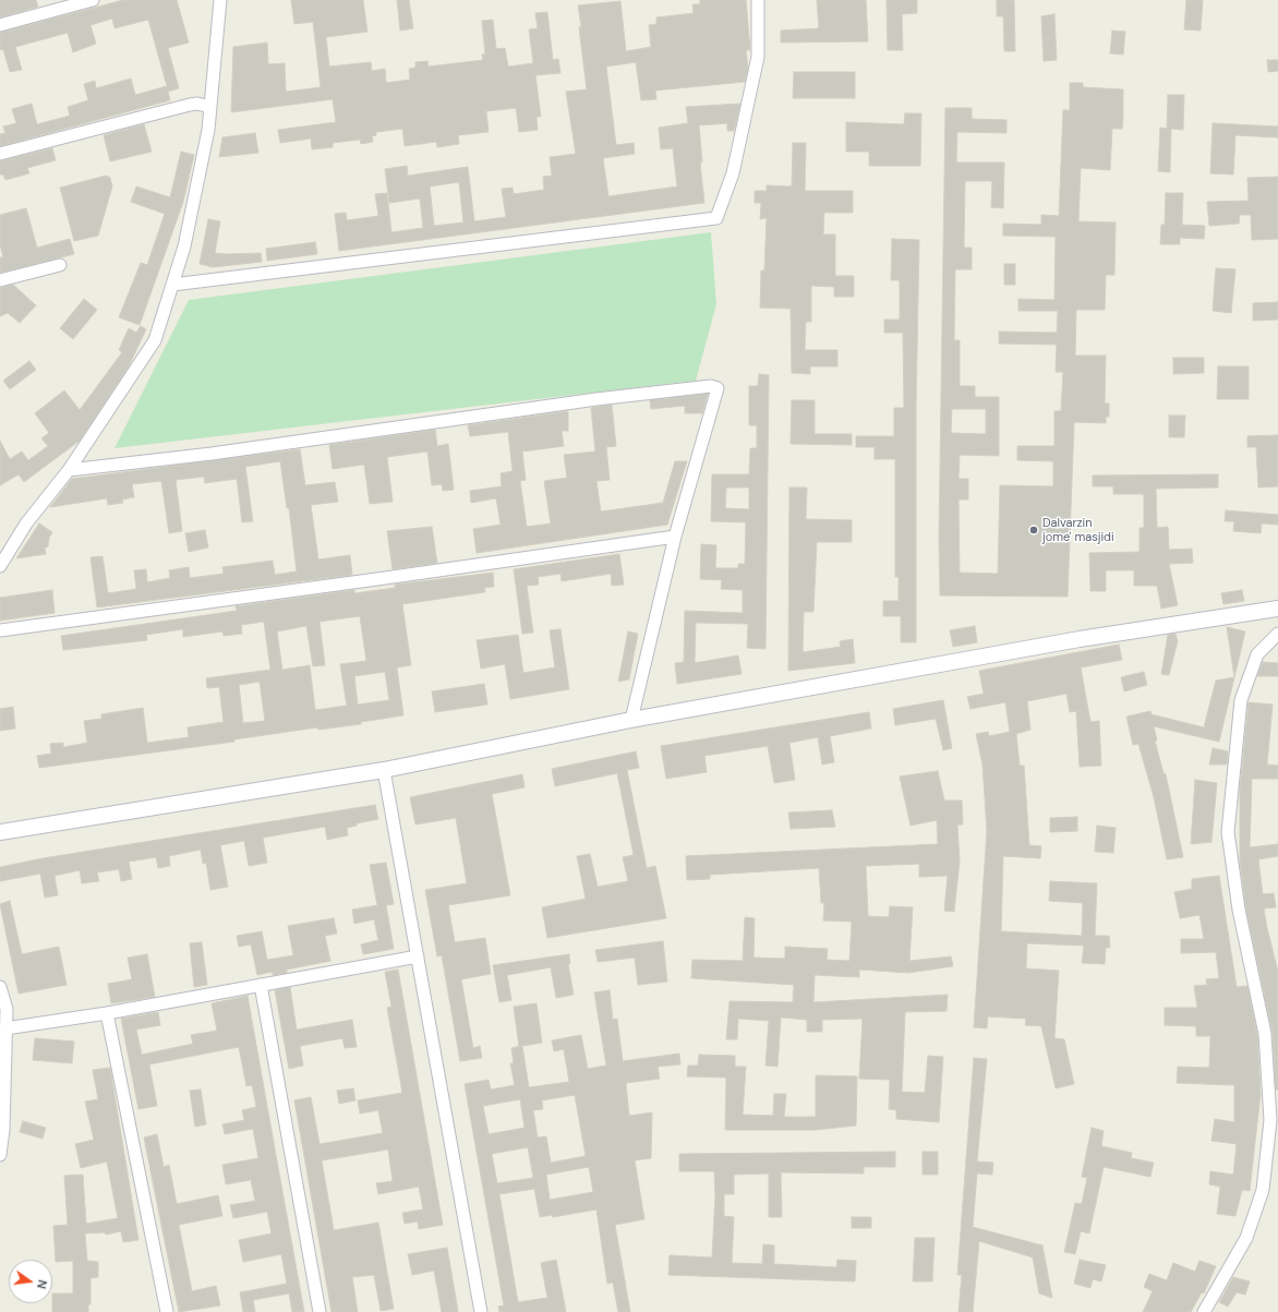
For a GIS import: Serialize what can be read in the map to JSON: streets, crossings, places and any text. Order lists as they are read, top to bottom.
{
  "places": ["Dalvarzin jome' masjidi"],
  "north": "right"
}
